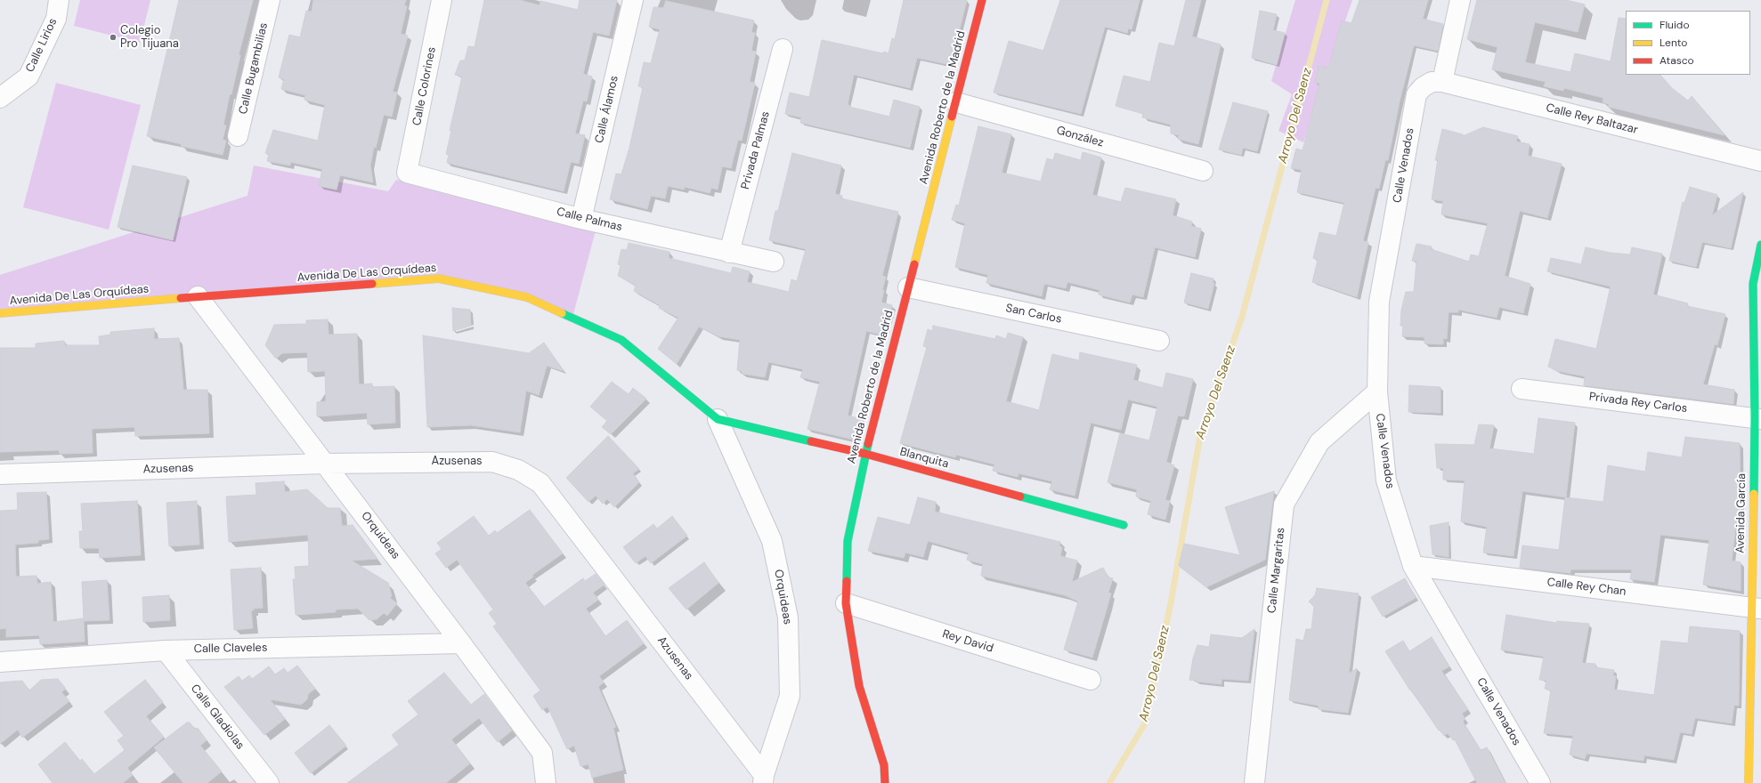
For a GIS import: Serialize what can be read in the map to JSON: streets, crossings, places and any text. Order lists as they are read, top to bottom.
{
  "streets": {
    "main road": [
      "Avenida Roberto de la Madrid",
      "Avenida De Las Orquídeas",
      "Blanquita",
      "Avenida García"
    ],
    "street": [
      "Calle Lirios",
      "Calle Bugambilias",
      "Calle Colorines",
      "Calle Álamos",
      "Calle Rey Baltazar",
      "González",
      "Privada Palmas",
      "Calle Venados",
      "Calle Palmas",
      "San Carlos",
      "Privada Rey Carlos",
      "Azusenas",
      "Orquideas",
      "Calle Margaritas",
      "Calle Rey Chan",
      "Rey David",
      "Calle Claveles",
      "Calle Gladiolas"
    ]
  },
  "crossings": [
    ["Calle Colorines", "Calle Palmas"],
    ["Avenida Roberto de la Madrid", "González"],
    ["Avenida Roberto de la Madrid", "San Carlos"],
    ["Avenida Roberto de la Madrid", "Blanquita"],
    ["Avenida Roberto de la Madrid", "Rey David"],
    ["Calle Álamos", "Calle Palmas"],
    ["Calle Rey Baltazar", "Calle Venados"],
    ["Privada Palmas", "Calle Palmas"],
    ["Calle Venados", "Calle Margaritas"],
    ["Calle Venados", "Calle Rey Chan"],
    ["Avenida De Las Orquídeas", "Blanquita"],
    ["Avenida De Las Orquídeas", "Orquideas"],
    ["Privada Rey Carlos", "Avenida García"],
    ["Blanquita", "Orquideas"],
    ["Azusenas", "Orquideas"],
    ["Avenida García", "Calle Rey Chan"],
    ["Orquideas", "Calle Claveles"],
    ["Calle Claveles", "Calle Gladiolas"]
  ],
  "water": ["Arroyo Del Saenz"],
  "places": ["Colegio Pro Tijuana"],
  "legend": ["Fluido", "Lento", "Atasco"]
}
